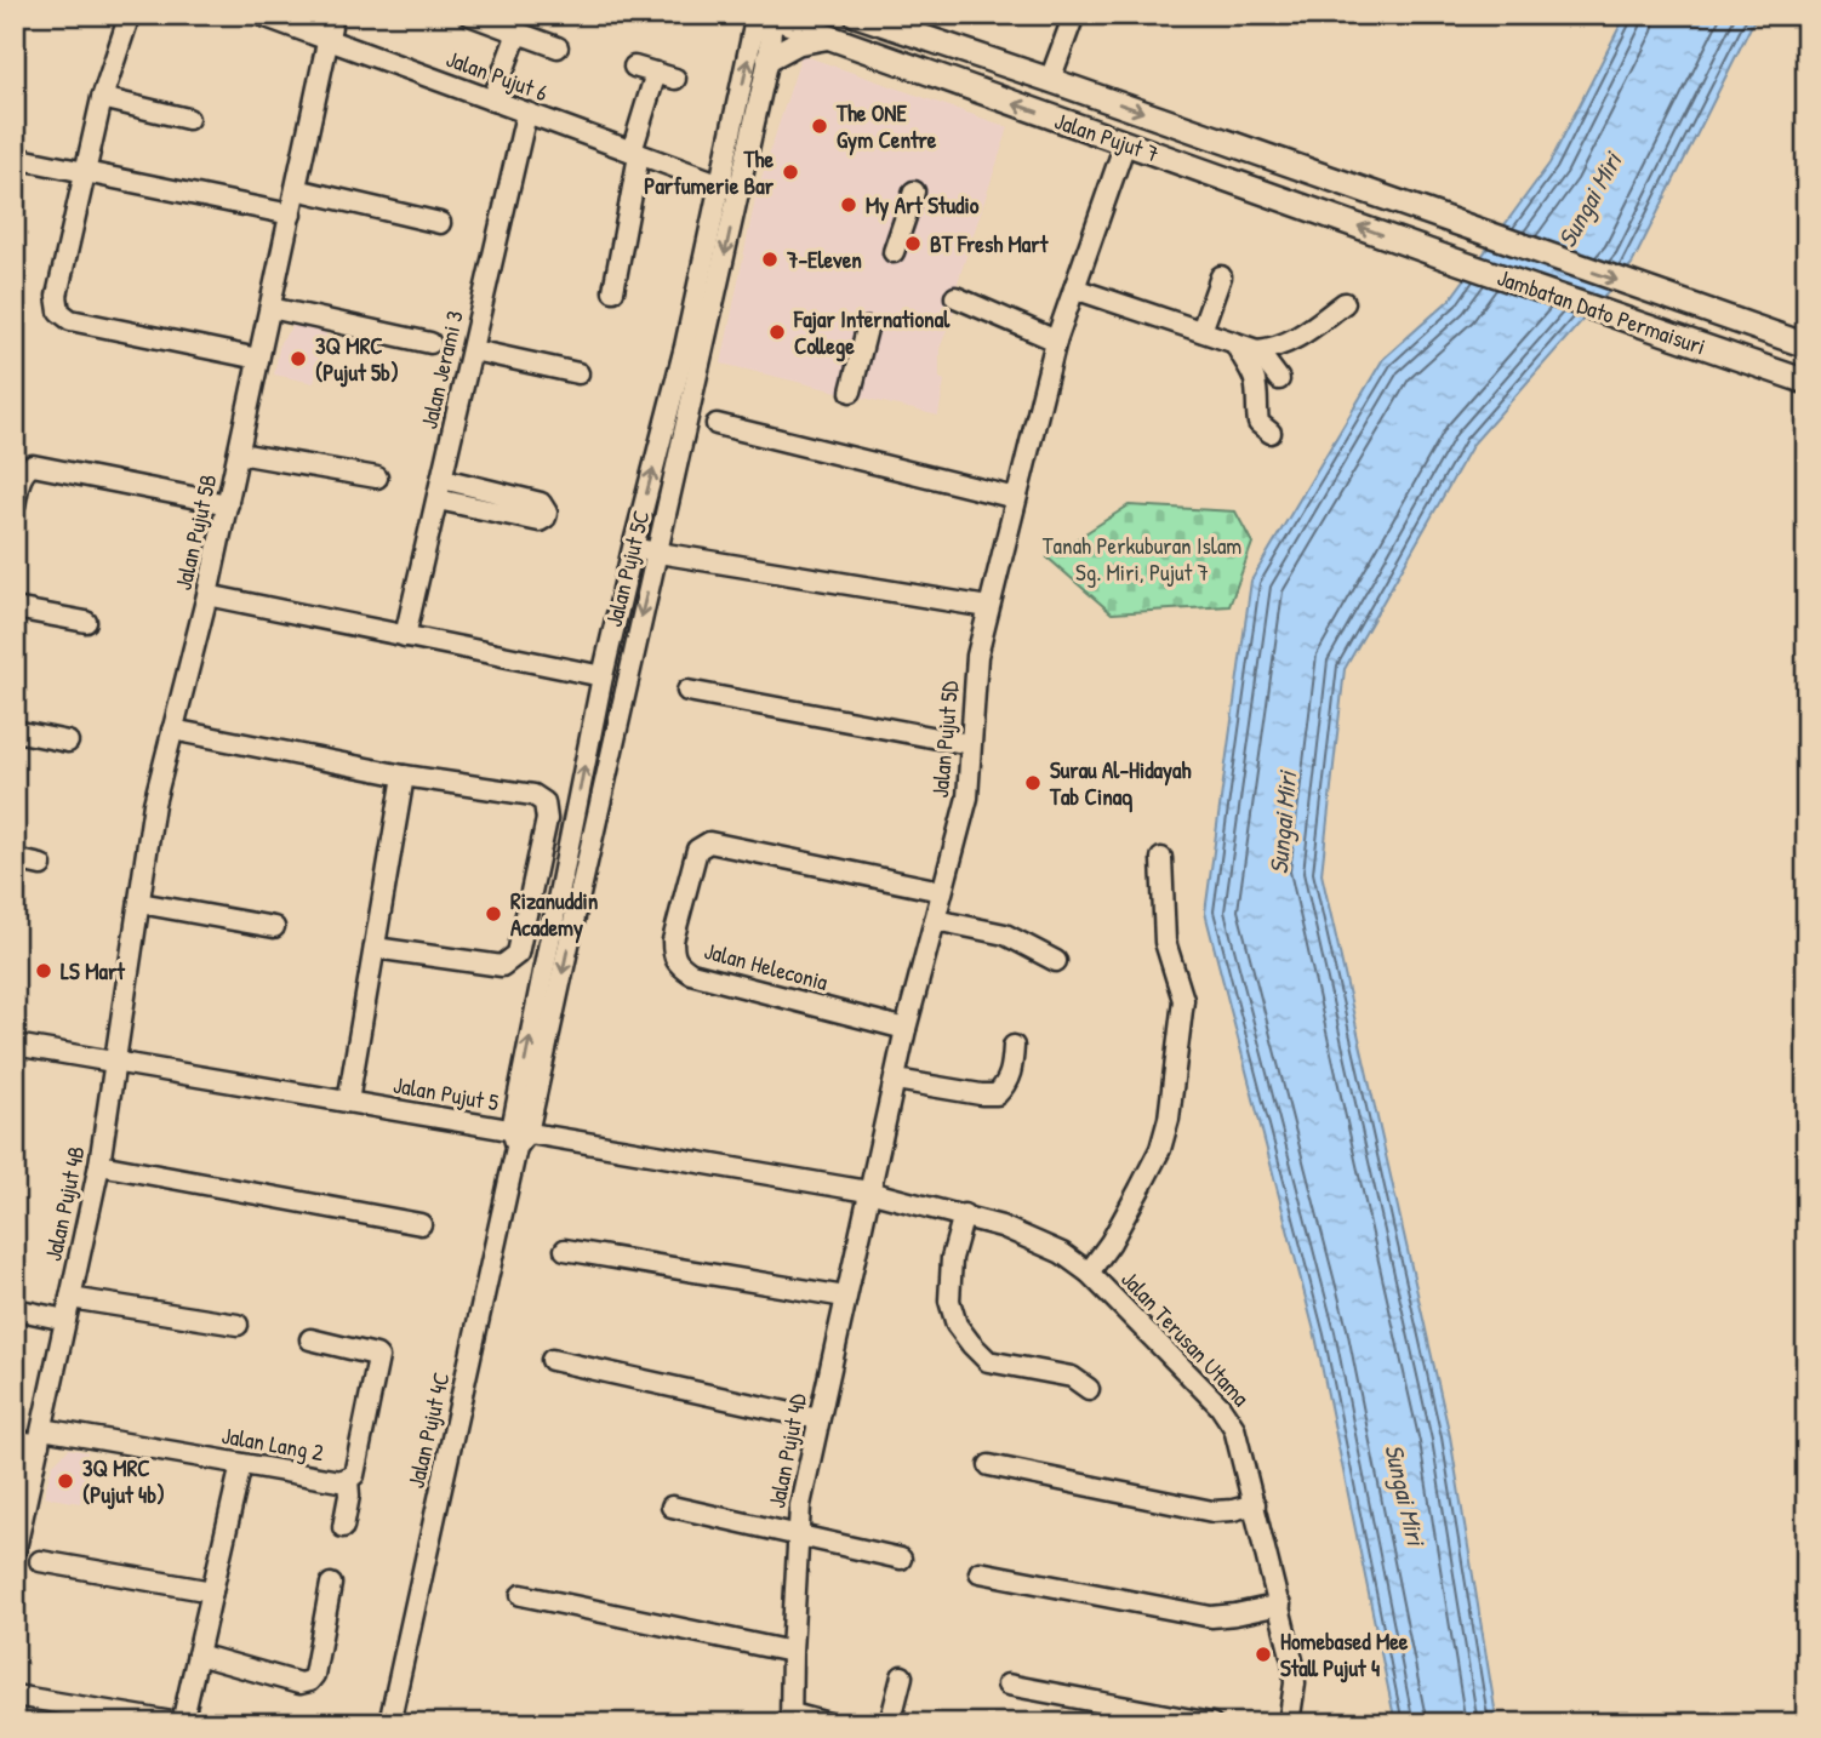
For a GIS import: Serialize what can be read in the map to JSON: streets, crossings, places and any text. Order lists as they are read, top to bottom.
{
  "streets": {
    "main road": ["Jalan Pujut 7", "Jambatan Dato Permaisuri"],
    "street": [
      "Jalan Pujut 6",
      "Jalan Jerami 3",
      "Jalan Pujut 5B",
      "Jalan Pujut 5C",
      "Jalan Pujut 5D",
      "Jalan Heleconia",
      "Jalan Pujut 5",
      "Jalan Pujut 4B",
      "Jalan Terusan Utama",
      "Jalan Pujut 4C",
      "Jalan Lang 2",
      "Jalan Pujut 4D"
    ]
  },
  "crossings": [
    ["Jalan Pujut 6", "Jalan Jerami 3"],
    ["Jalan Pujut 6", "Jalan Pujut 5B"],
    ["Jalan Pujut 6", "Jalan Pujut 5C"],
    ["Jalan Pujut 7", "Jambatan Dato Permaisuri"],
    ["Jalan Pujut 7", "Jalan Pujut 5C"],
    ["Jalan Pujut 7", "Jalan Pujut 5D"],
    ["Jalan Pujut 5B", "Jalan Pujut 5"],
    ["Jalan Pujut 5B", "Jalan Pujut 4B"],
    ["Jalan Pujut 5C", "Jalan Pujut 5"],
    ["Jalan Pujut 5C", "Jalan Pujut 4C"],
    ["Jalan Pujut 5D", "Jalan Heleconia"],
    ["Jalan Pujut 5D", "Jalan Pujut 5"],
    ["Jalan Pujut 5D", "Jalan Terusan Utama"],
    ["Jalan Pujut 5D", "Jalan Pujut 4D"],
    ["Jalan Pujut 5", "Jalan Pujut 4B"],
    ["Jalan Pujut 5", "Jalan Terusan Utama"],
    ["Jalan Pujut 5", "Jalan Pujut 4C"],
    ["Jalan Pujut 5", "Jalan Pujut 4D"],
    ["Jalan Pujut 4B", "Jalan Lang 2"],
    ["Jalan Terusan Utama", "Jalan Pujut 4D"]
  ],
  "water": ["Sungai Miri"],
  "parks": ["Tanah Perkuburan Islam Sg. Miri, Pujut 7"],
  "places": [
    "The ONE Gym Centre",
    "The Parfumerie Bar",
    "My Art Studio",
    "BT Fresh Mart",
    "7-Eleven",
    "Fajar International College",
    "3Q MRC (Pujut 5b)",
    "Surau Al-Hidayah Tab Cinaq",
    "Rizanuddin Academy",
    "LS Mart",
    "3Q MRC (Pujut 4b)",
    "Homebased Mee Stall Pujut 4"
  ]
}
